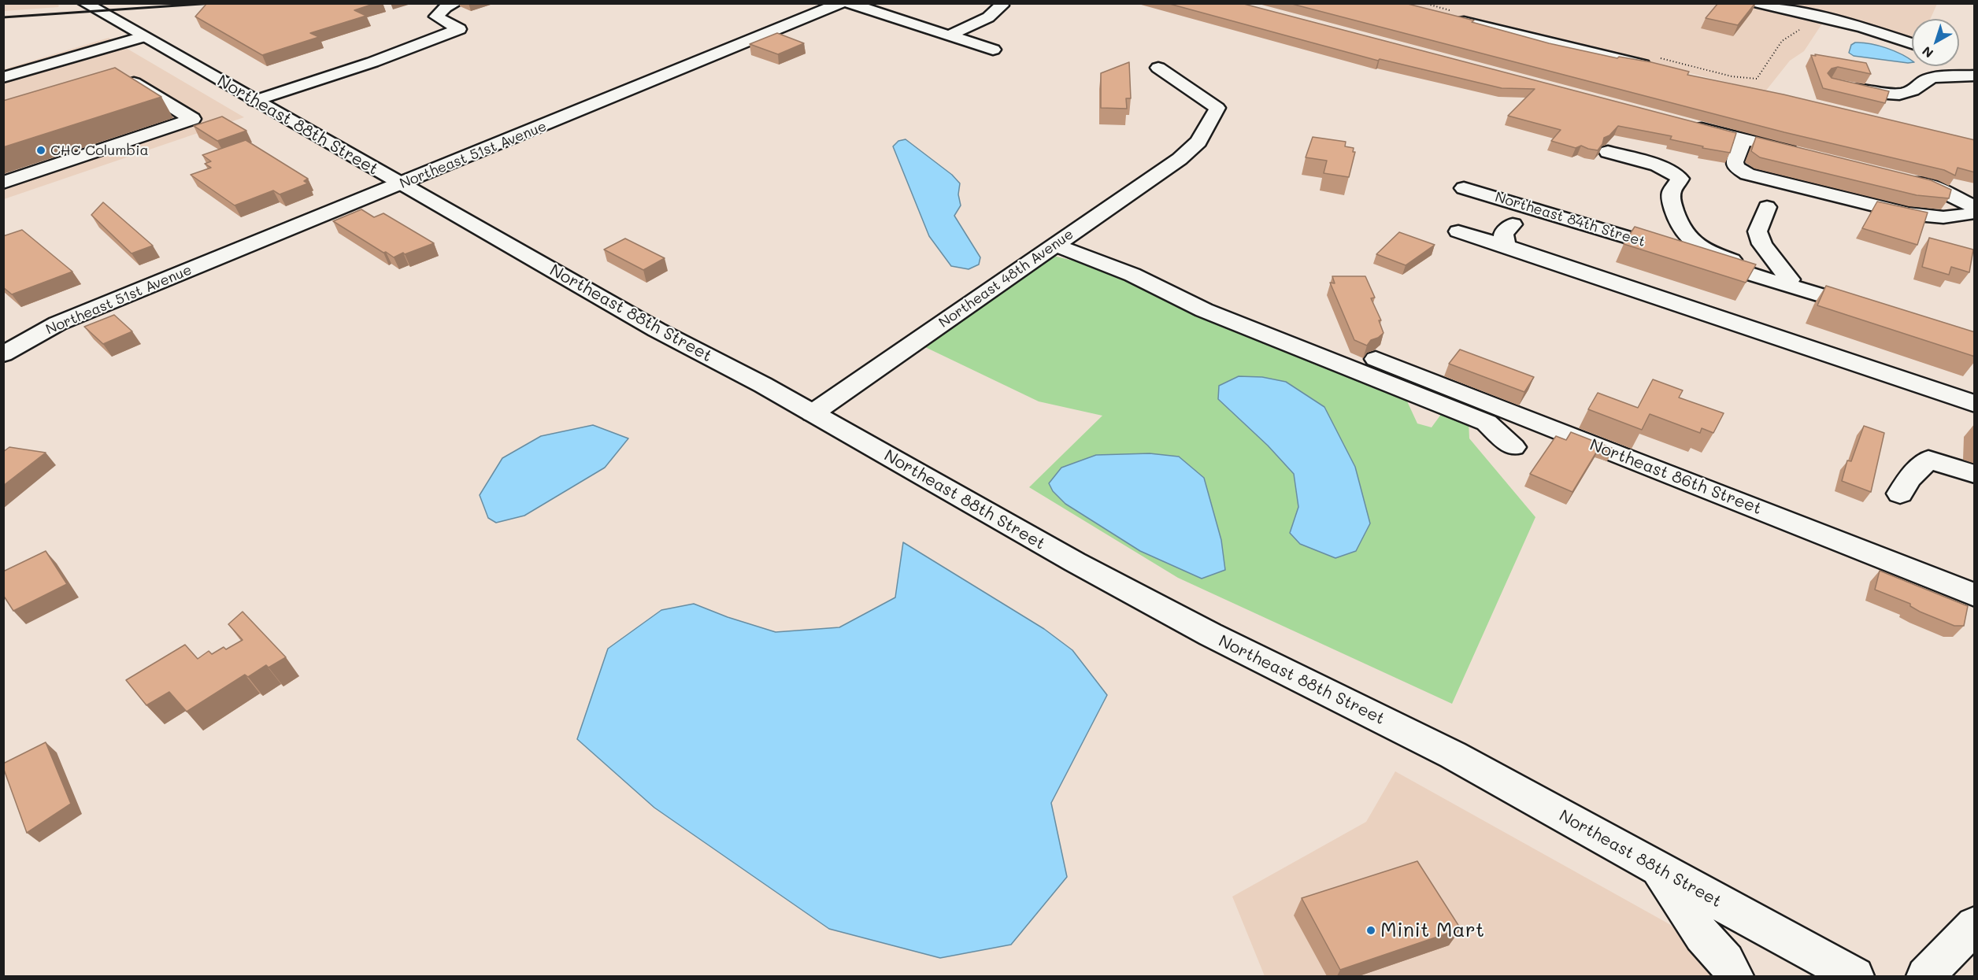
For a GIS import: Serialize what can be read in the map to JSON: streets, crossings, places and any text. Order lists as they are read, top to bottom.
{
  "streets": {
    "street": [
      "Northeast 88th Street",
      "Northeast 51st Avenue",
      "Northeast 84th Street",
      "Northeast 48th Avenue",
      "Northeast 86th Street"
    ]
  },
  "crossings": [
    ["Northeast 88th Street", "Northeast 51st Avenue"],
    ["Northeast 88th Street", "Northeast 48th Avenue"]
  ],
  "places": ["CHC Columbia", "Minit Mart"],
  "north": "bottom left"
}
